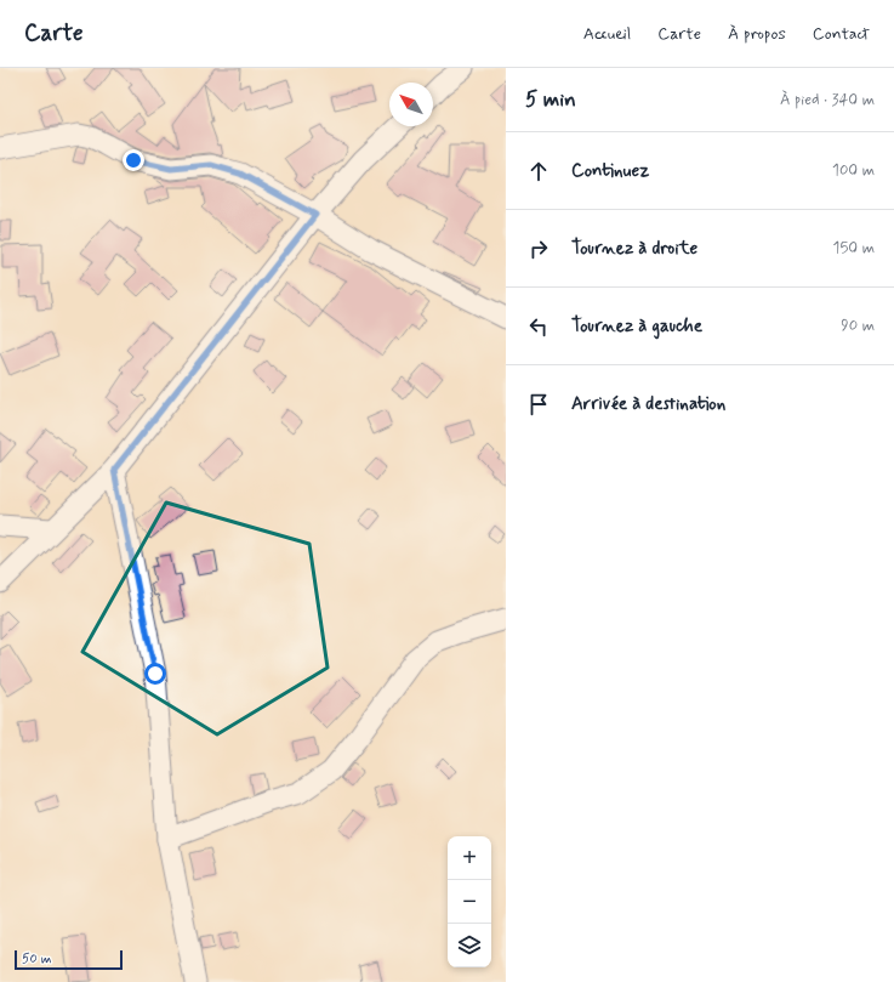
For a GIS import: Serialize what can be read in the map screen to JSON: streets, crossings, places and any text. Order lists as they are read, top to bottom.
{
  "scale_bar": "50 m",
  "north": "top left",
  "page": {
    "header": "Carte",
    "nav": [
      "Accueil",
      "Carte",
      "À propos",
      "Contact"
    ],
    "heading": ["5 min", "À pied · 340 m"],
    "list": [
      ["Continuez", "100 m"],
      ["Tournez à droite", "150 m"],
      ["Tournez à gauche", "90 m"],
      "Arrivée à destination"
    ],
    "map_buttons": ["+", "−"],
    "scale": "50 m"
  }
}
